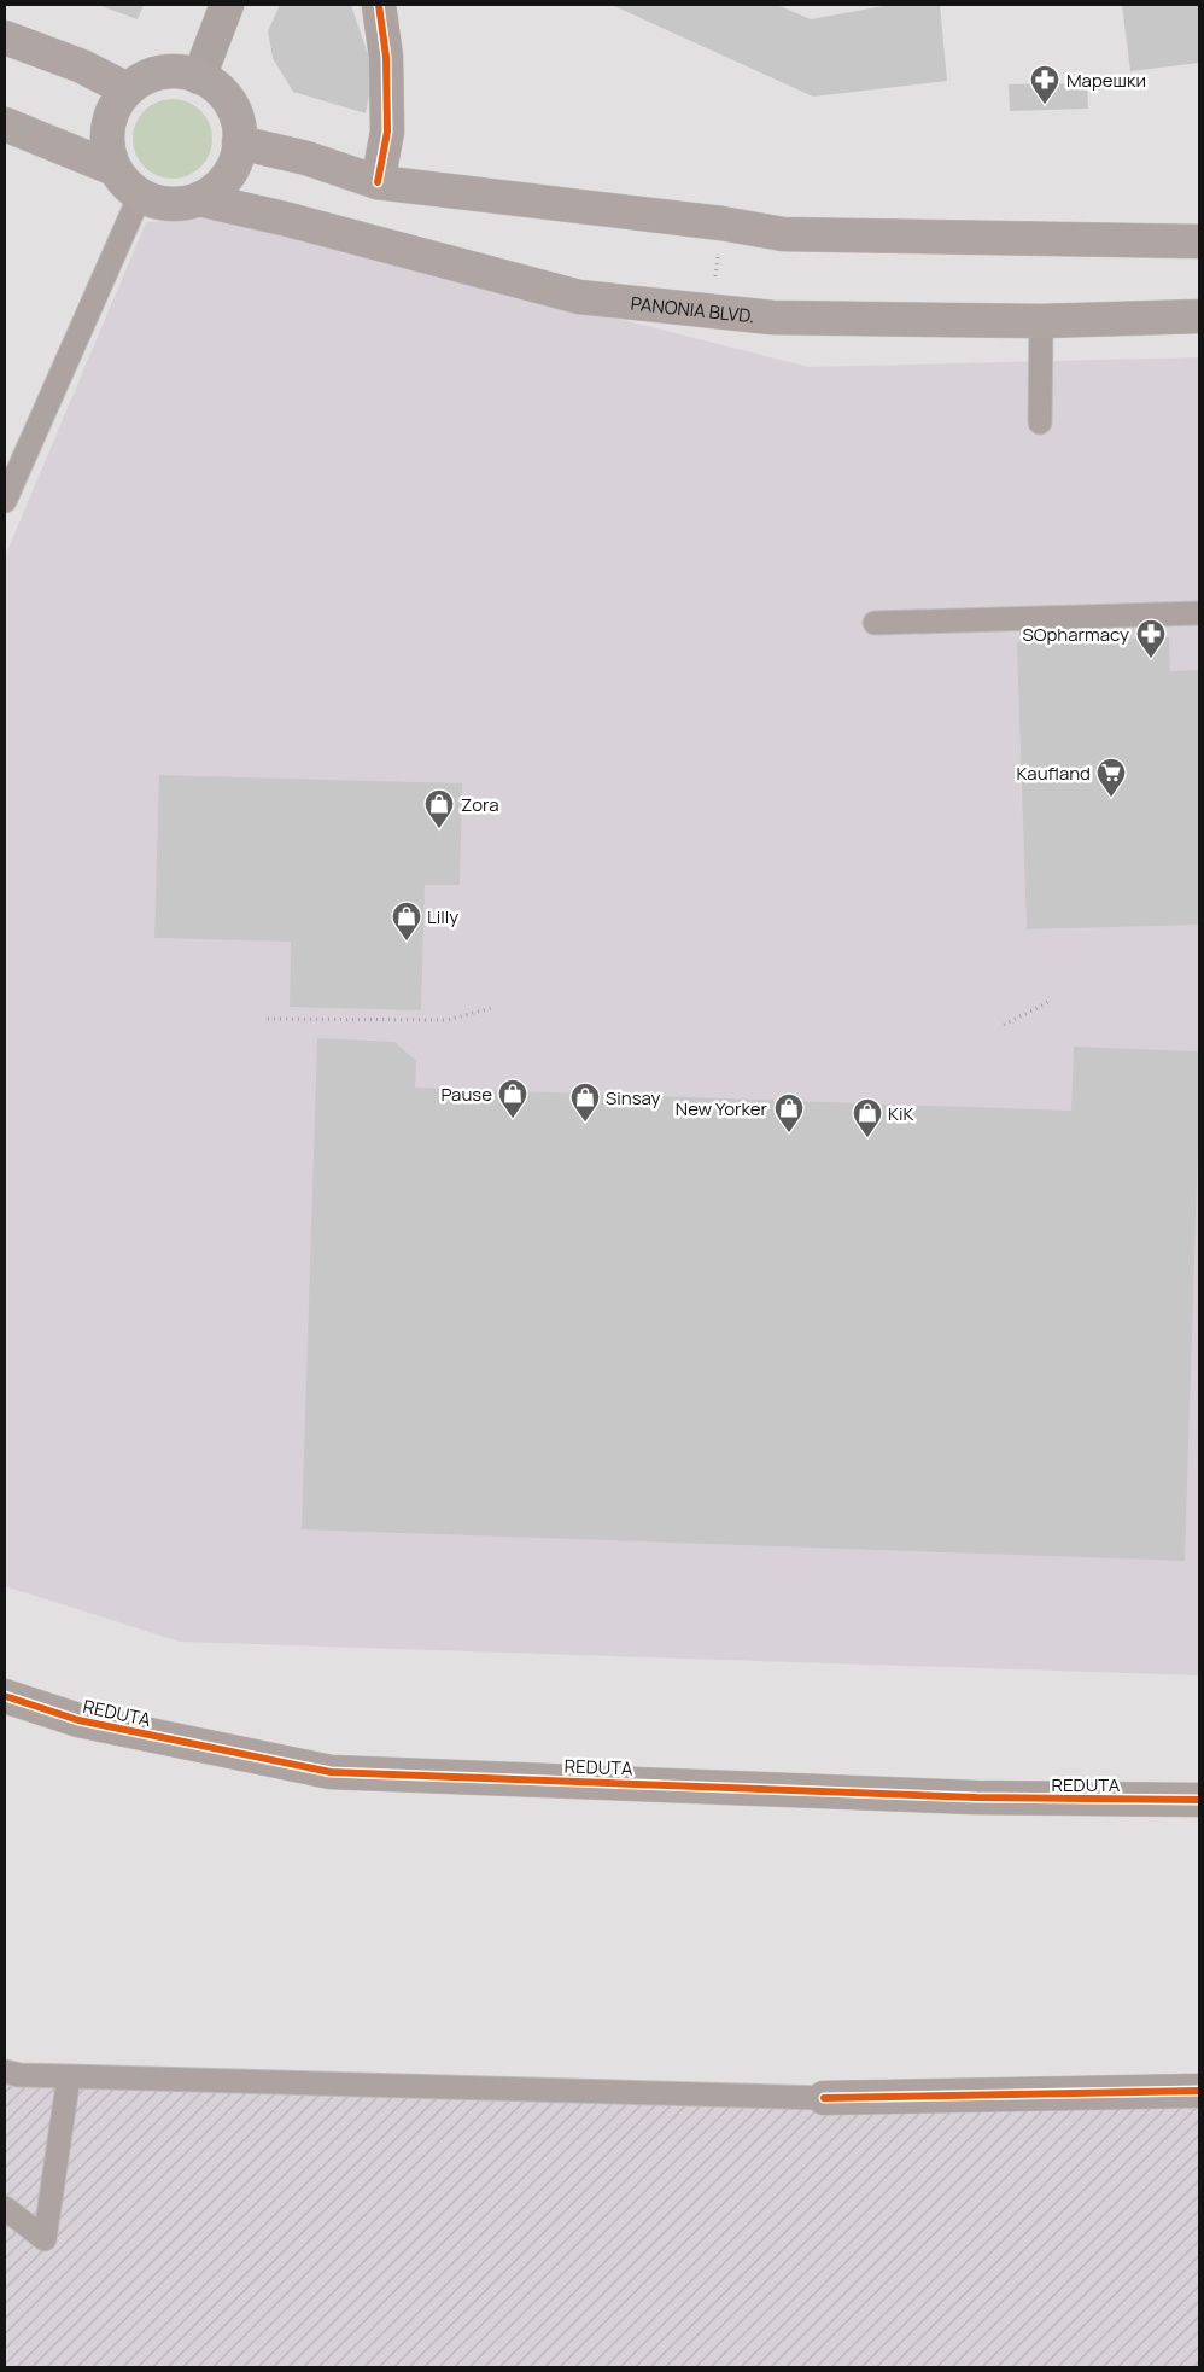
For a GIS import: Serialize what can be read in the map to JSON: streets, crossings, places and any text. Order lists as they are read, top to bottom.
{
  "streets": {
    "main road": ["PANONIA BLVD."],
    "street": ["REDUTA"]
  },
  "places": {
    "pharmacy": ["Марешки", "SOpharmacy"],
    "supermarket": ["Kaufland"],
    "shop": [
      "Zora",
      "Lilly",
      "Pause",
      "Sinsay",
      "New Yorker",
      "KiK"
    ]
  }
}
